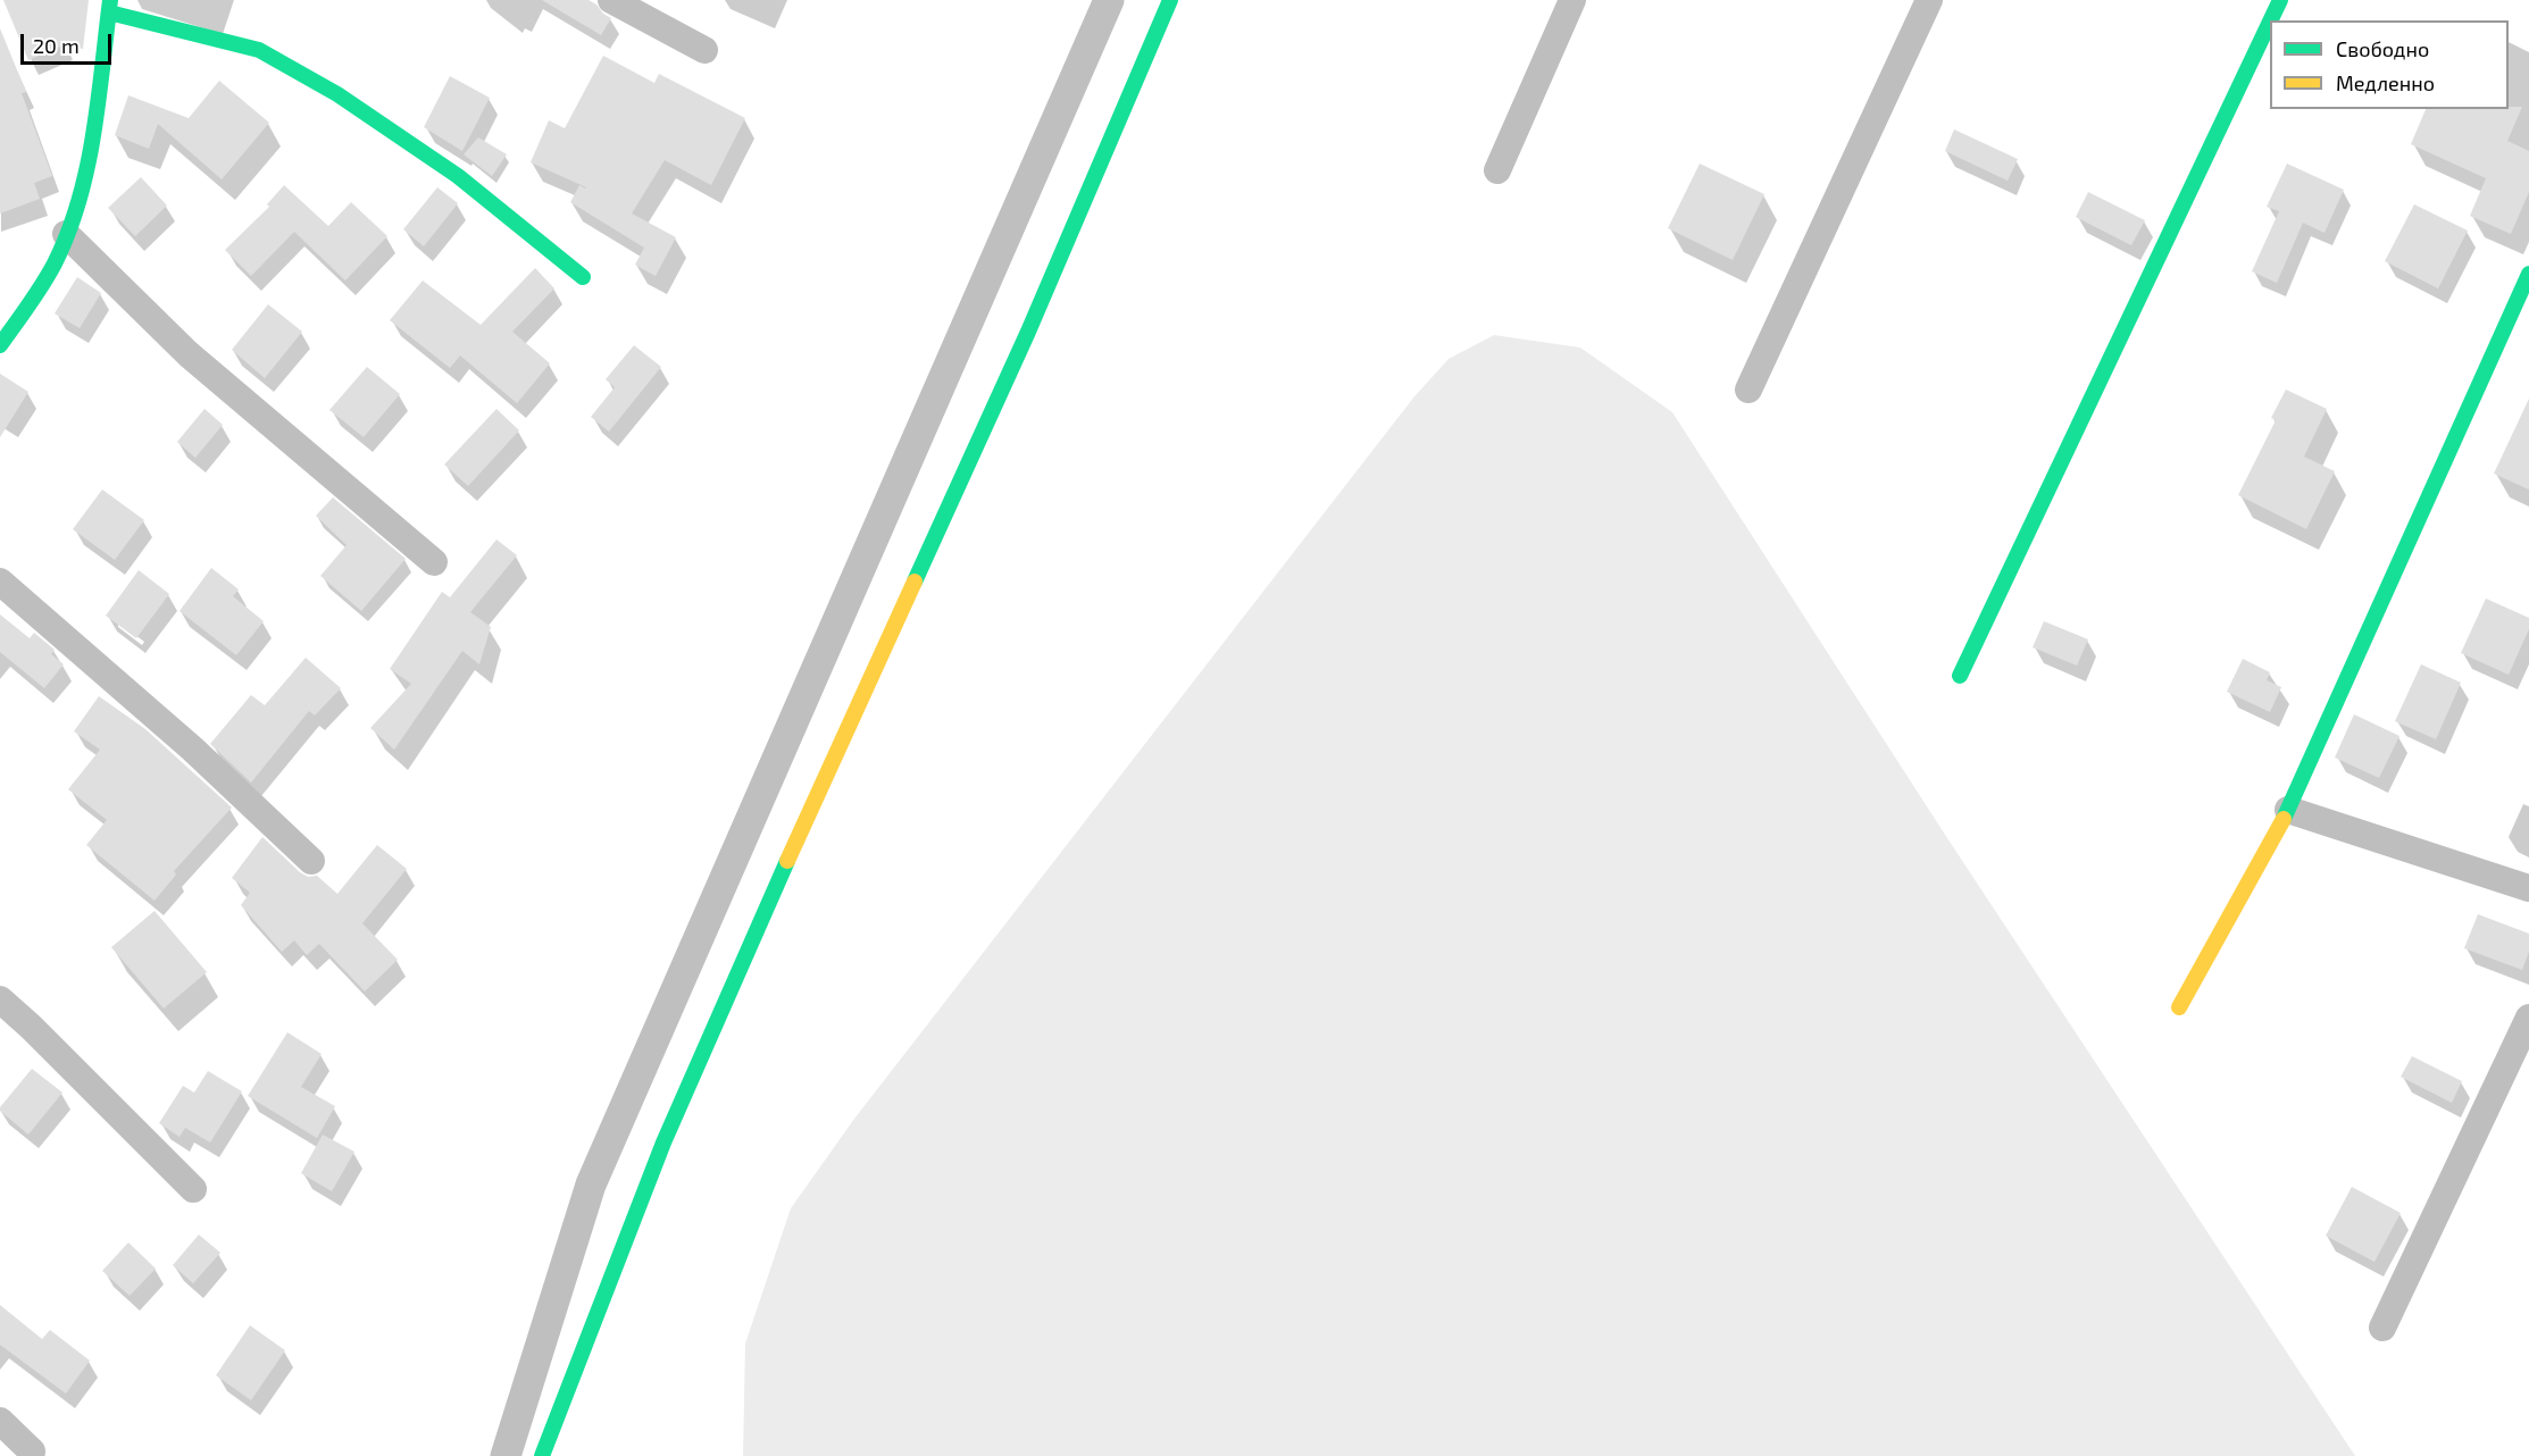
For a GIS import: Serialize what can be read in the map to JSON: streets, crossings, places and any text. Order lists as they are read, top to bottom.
{
  "legend": ["Свободно", "Медленно"],
  "scale_bar": "20 m"
}
